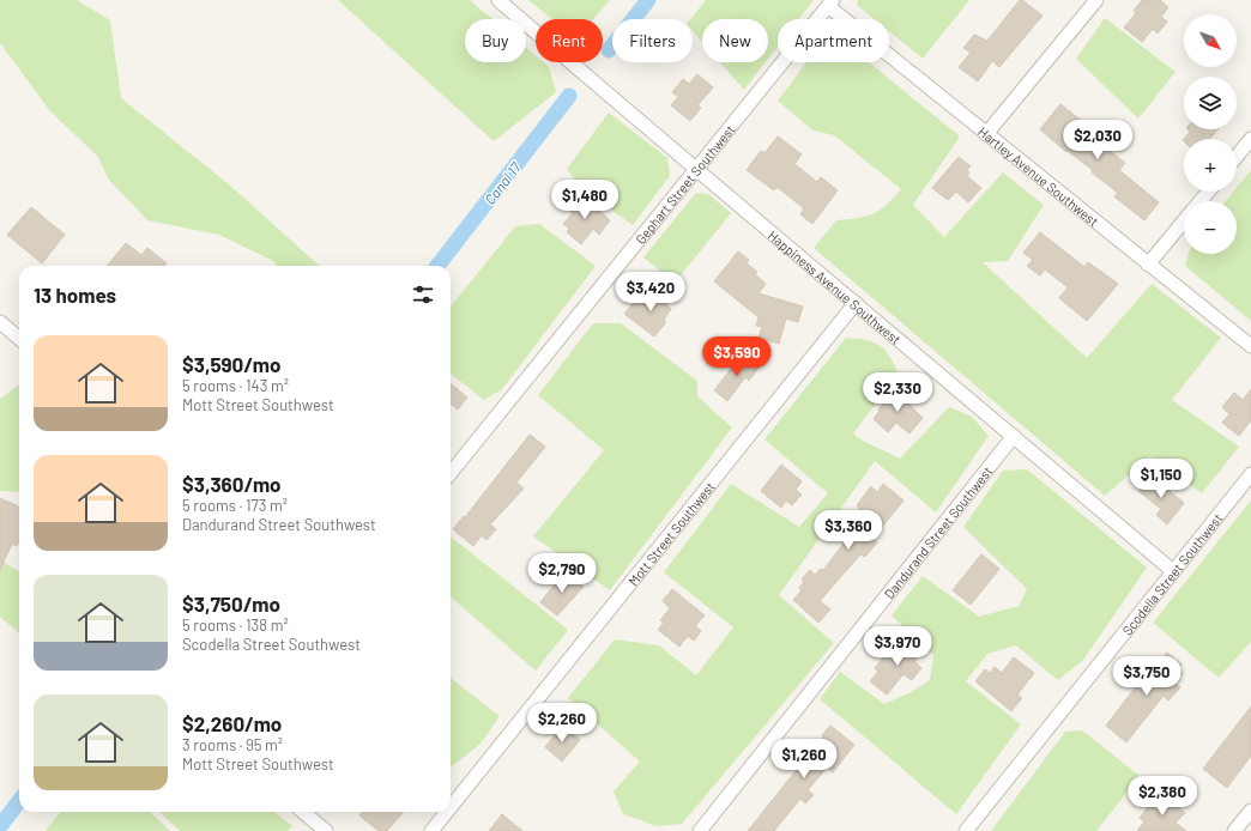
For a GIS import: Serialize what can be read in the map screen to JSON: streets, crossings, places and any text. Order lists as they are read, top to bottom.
{
  "streets": {
    "street": [
      "Hartley Avenue Southwest",
      "Gephart Street Southwest",
      "Happiness Avenue Southwest",
      "Dandurand Street Southwest",
      "Mott Street Southwest",
      "Scodella Street Southwest"
    ]
  },
  "crossings": [
    ["Hartley Avenue Southwest", "Gephart Street Southwest"],
    ["Gephart Street Southwest", "Happiness Avenue Southwest"],
    ["Happiness Avenue Southwest", "Dandurand Street Southwest"],
    ["Happiness Avenue Southwest", "Mott Street Southwest"],
    ["Happiness Avenue Southwest", "Scodella Street Southwest"]
  ],
  "water": ["Canal 17"],
  "north": "bottom right",
  "page": {
    "map_buttons": ["+", "−"],
    "chip": [
      "Buy",
      "Rent",
      "Filters",
      "New",
      "Apartment"
    ],
    "price": [
      "$2,030",
      "$1,480",
      "$3,420",
      "$3,590",
      "$2,330",
      "$1,150",
      "$3,360",
      "$2,790",
      "$3,970",
      "$3,750",
      "$2,260",
      "$1,260",
      "$2,380"
    ],
    "heading": "13 homes",
    "list": [
      {
        "name": "$3,590/mo",
        "note": "5 rooms · 143 m² · Mott Street Southwest"
      },
      {
        "name": "$3,360/mo",
        "note": "5 rooms · 173 m² · Dandurand Street Southwest"
      },
      {
        "name": "$3,750/mo",
        "note": "5 rooms · 138 m² · Scodella Street Southwest"
      },
      {
        "name": "$2,260/mo",
        "note": "3 rooms · 95 m² · Mott Street Southwest"
      }
    ]
  }
}
